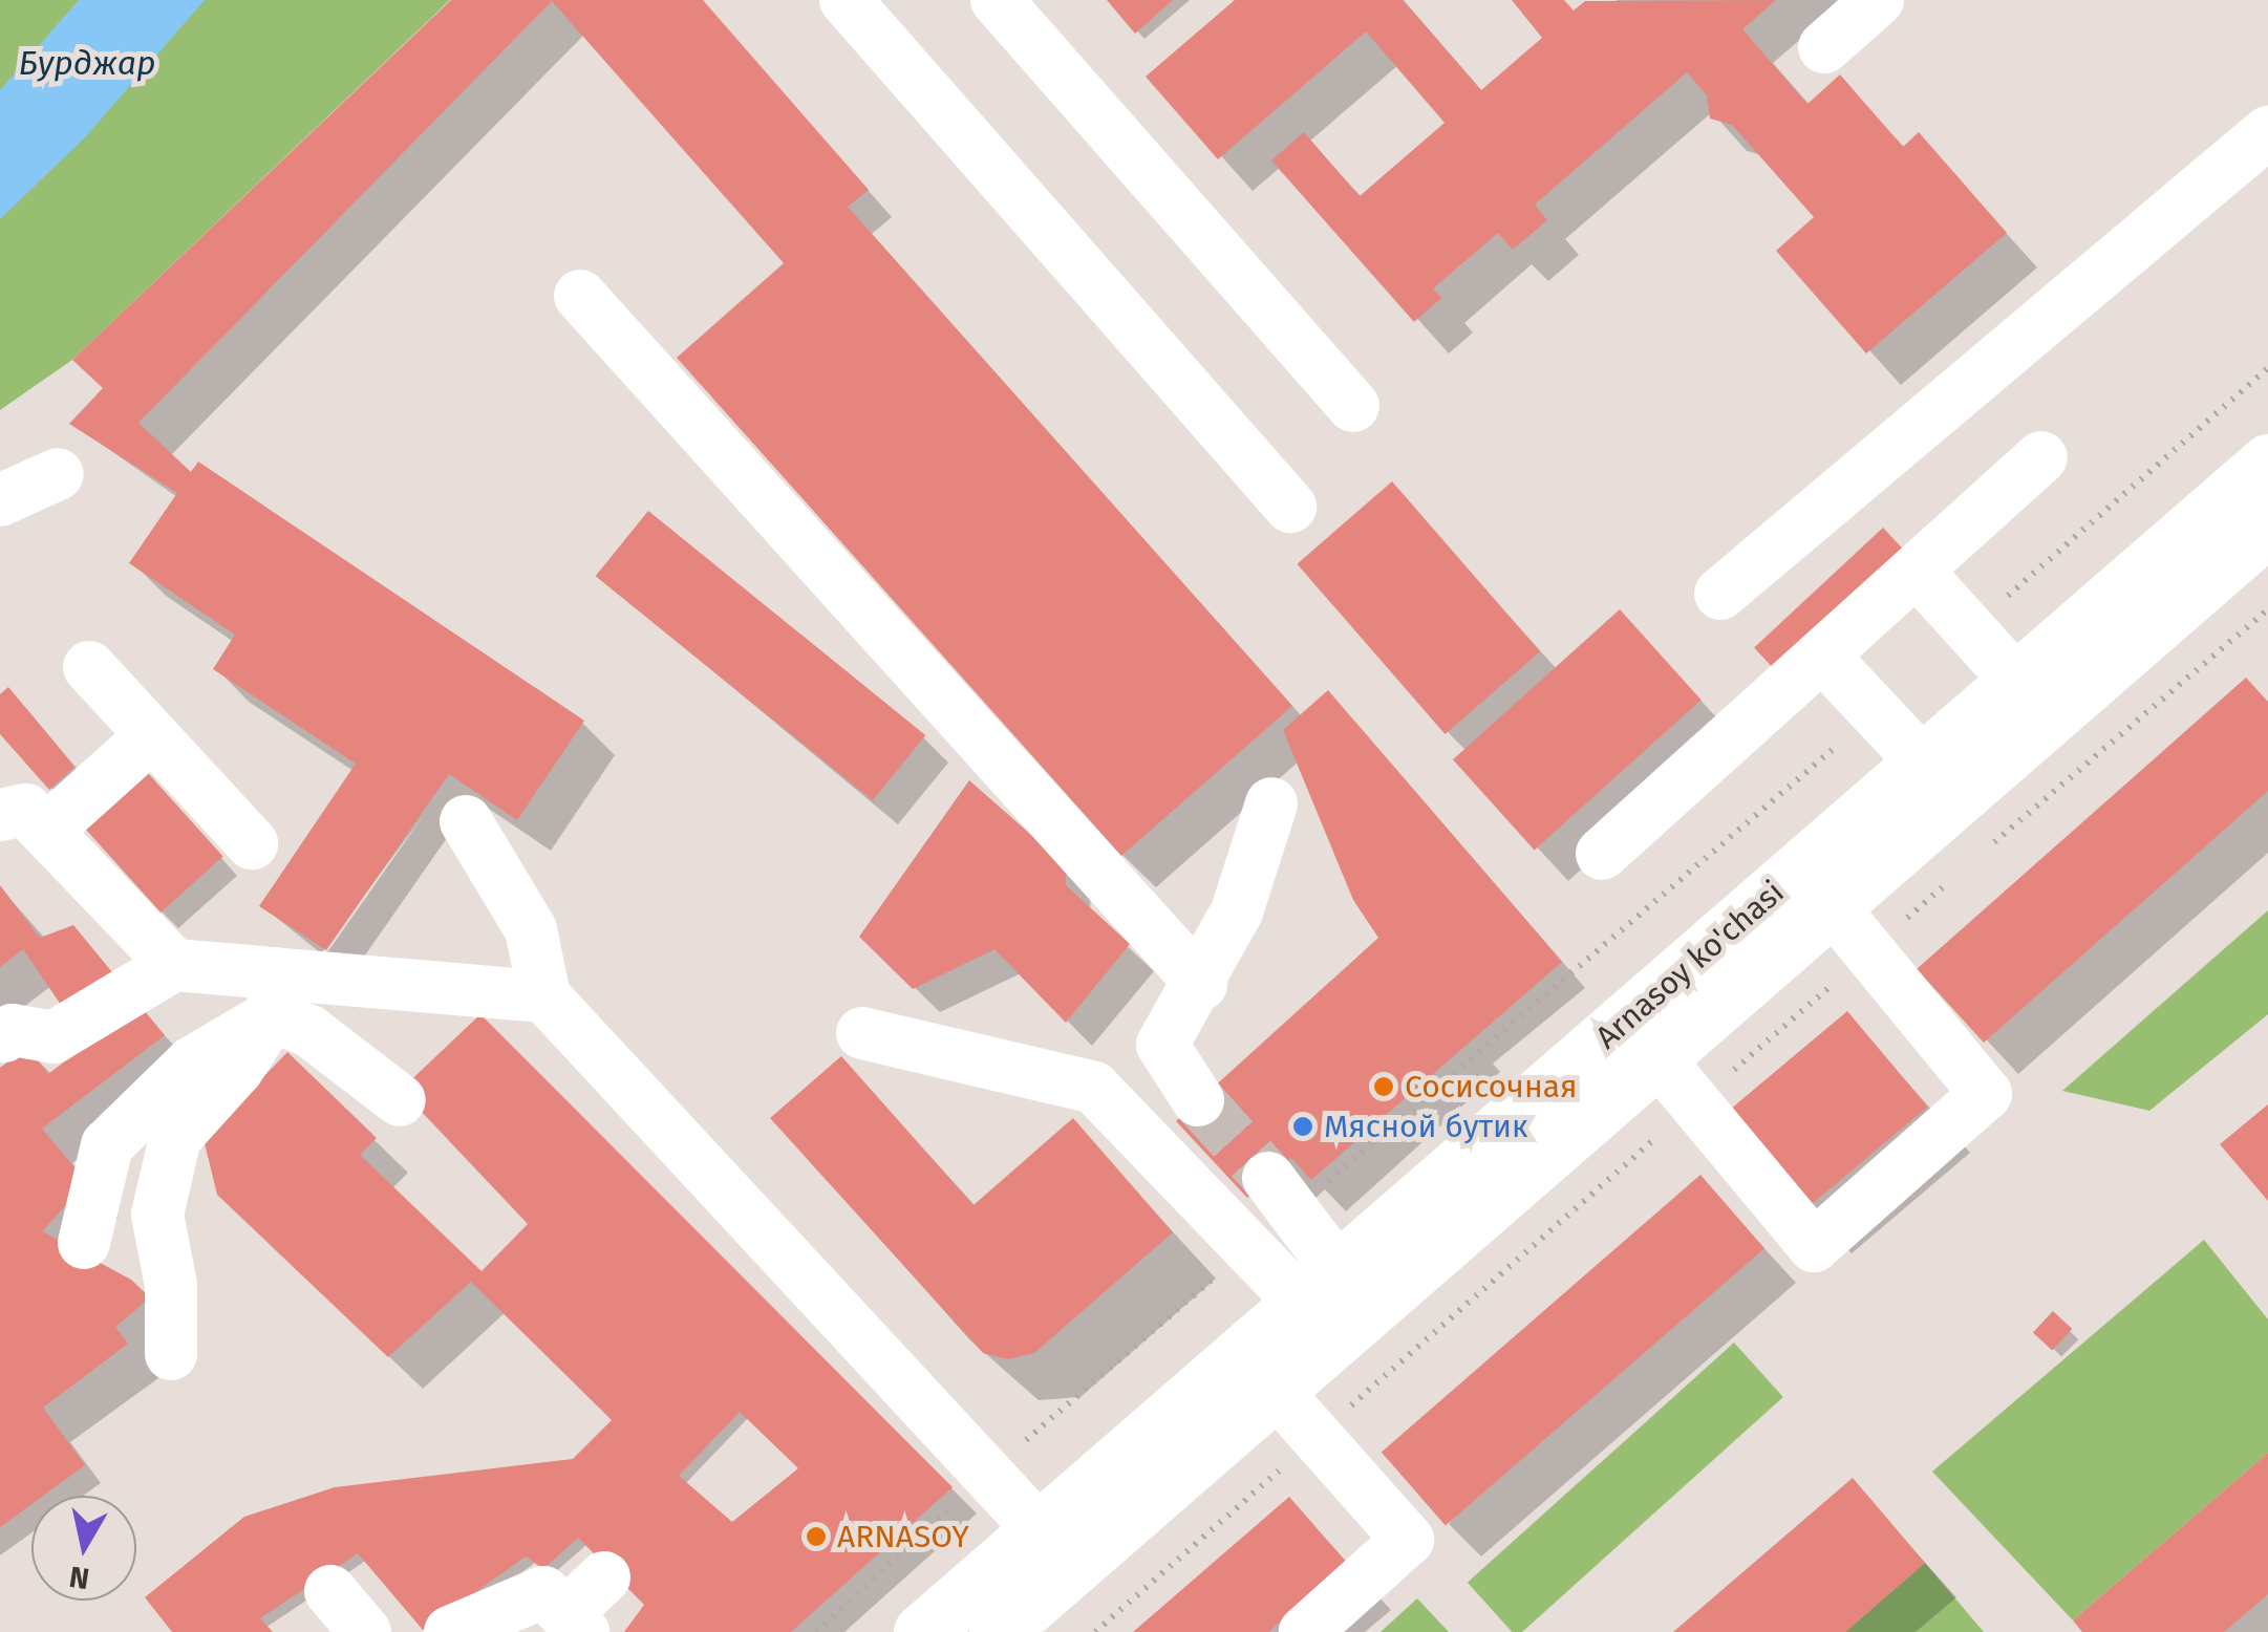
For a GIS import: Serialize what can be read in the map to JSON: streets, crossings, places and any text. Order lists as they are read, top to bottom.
{
  "streets": {
    "main road": ["Arnasoy ko'chasi"]
  },
  "water": ["Бурджар"],
  "places": ["Сосисочная", "Мясной бутик", "ARNASOY"],
  "north": "bottom"
}
